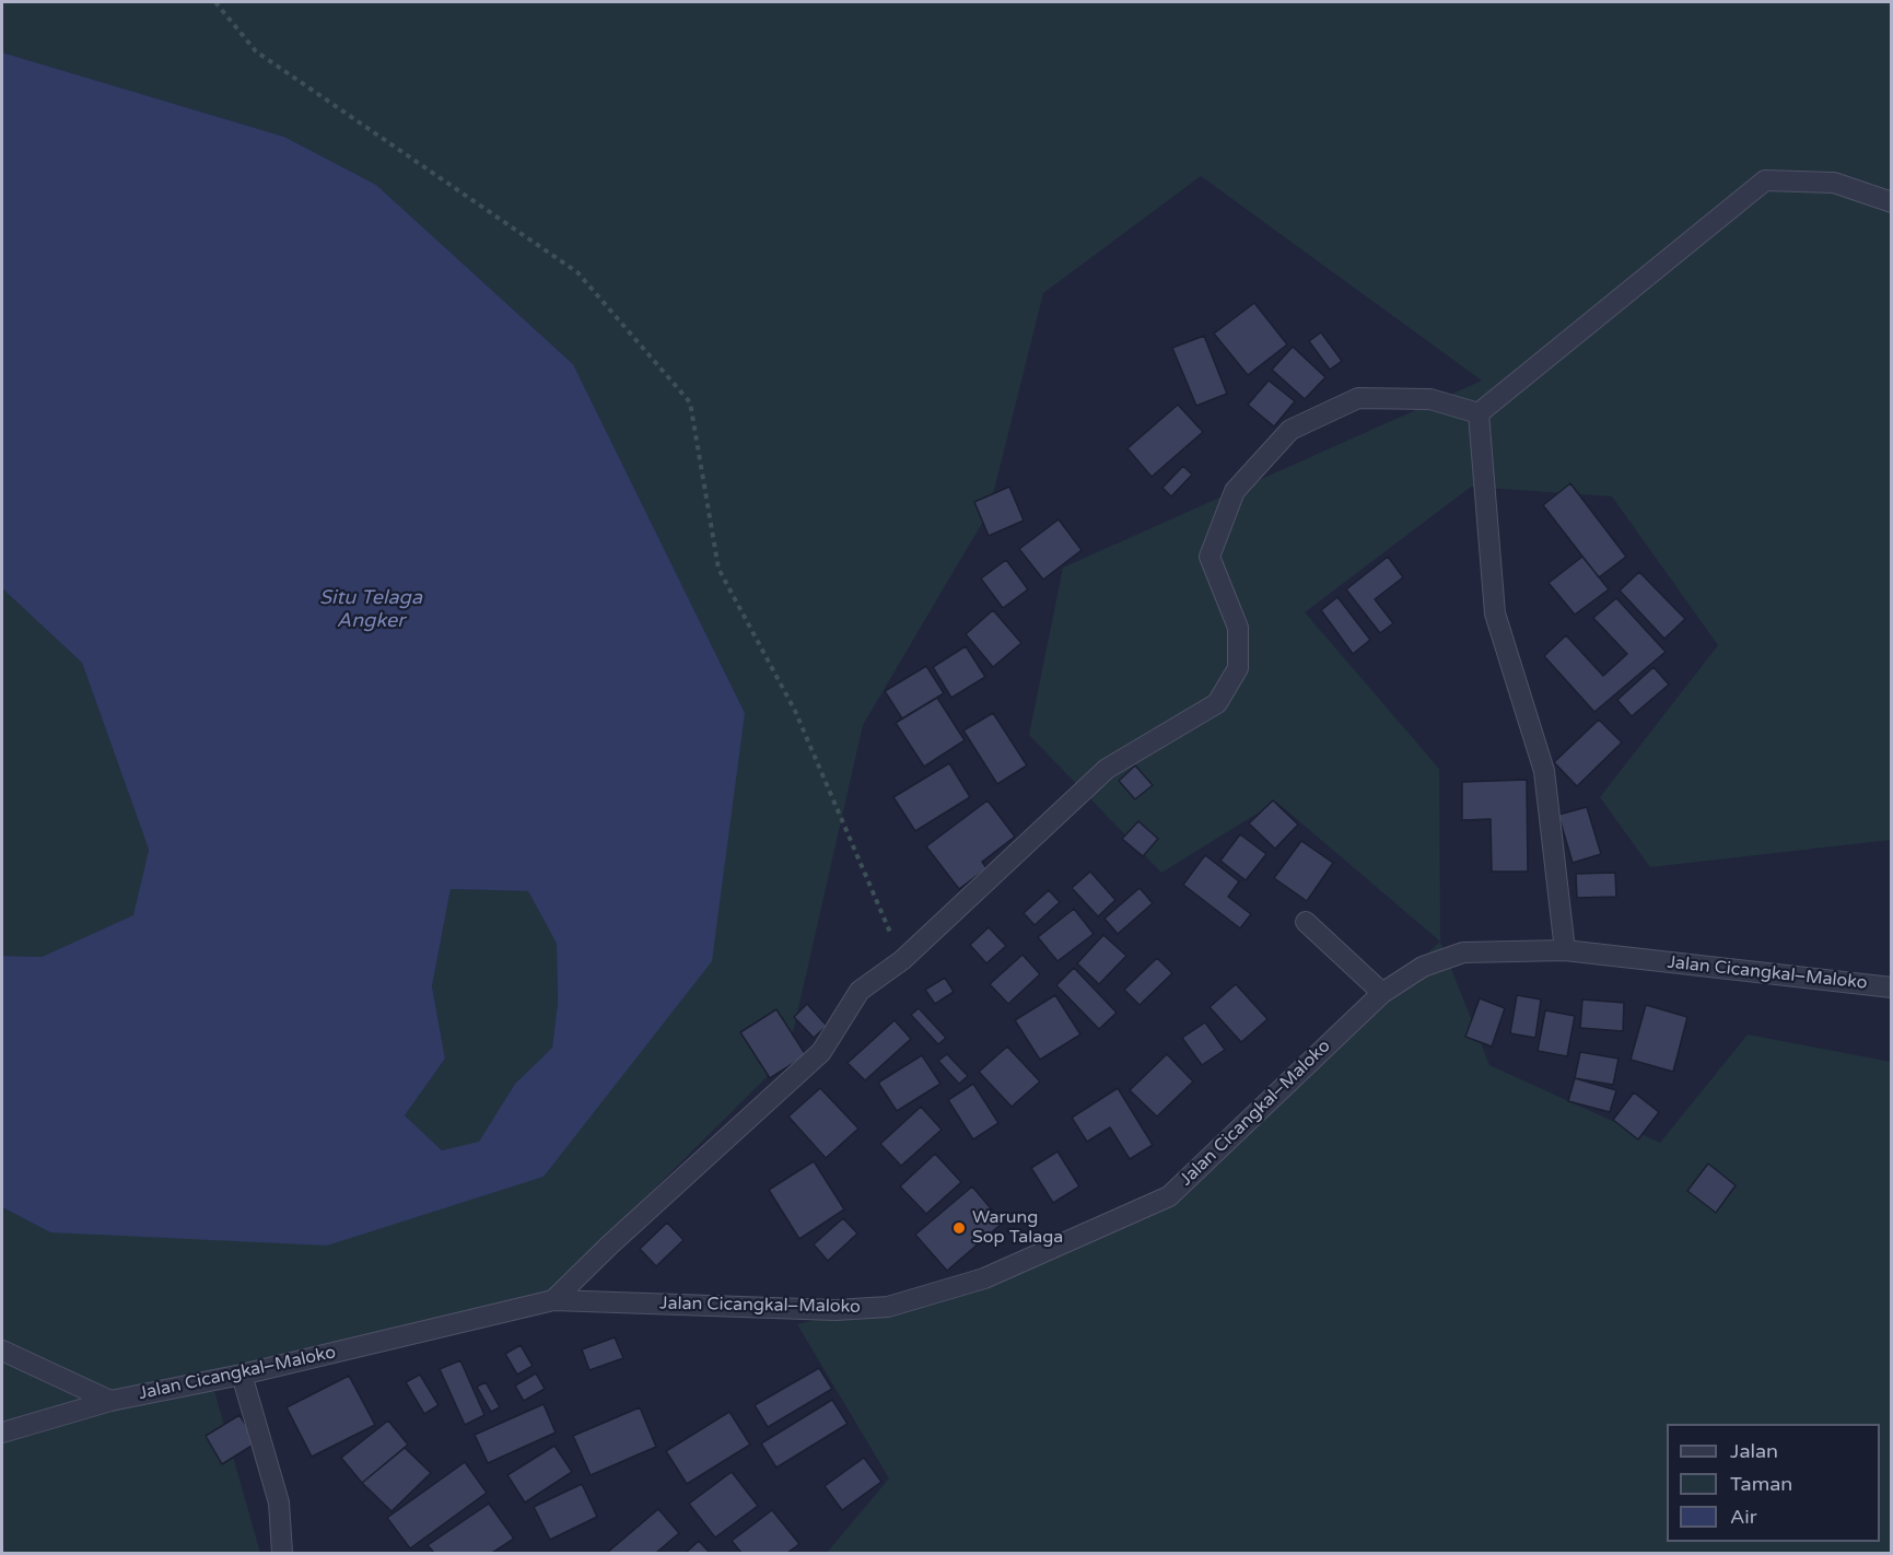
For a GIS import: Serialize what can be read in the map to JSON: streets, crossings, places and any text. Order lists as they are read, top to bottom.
{
  "streets": {
    "street": ["Jalan Cicangkal–Maloko"]
  },
  "water": ["Situ Telaga Angker"],
  "places": ["Warung Sop Talaga"],
  "legend": ["Jalan", "Taman", "Air"]
}
